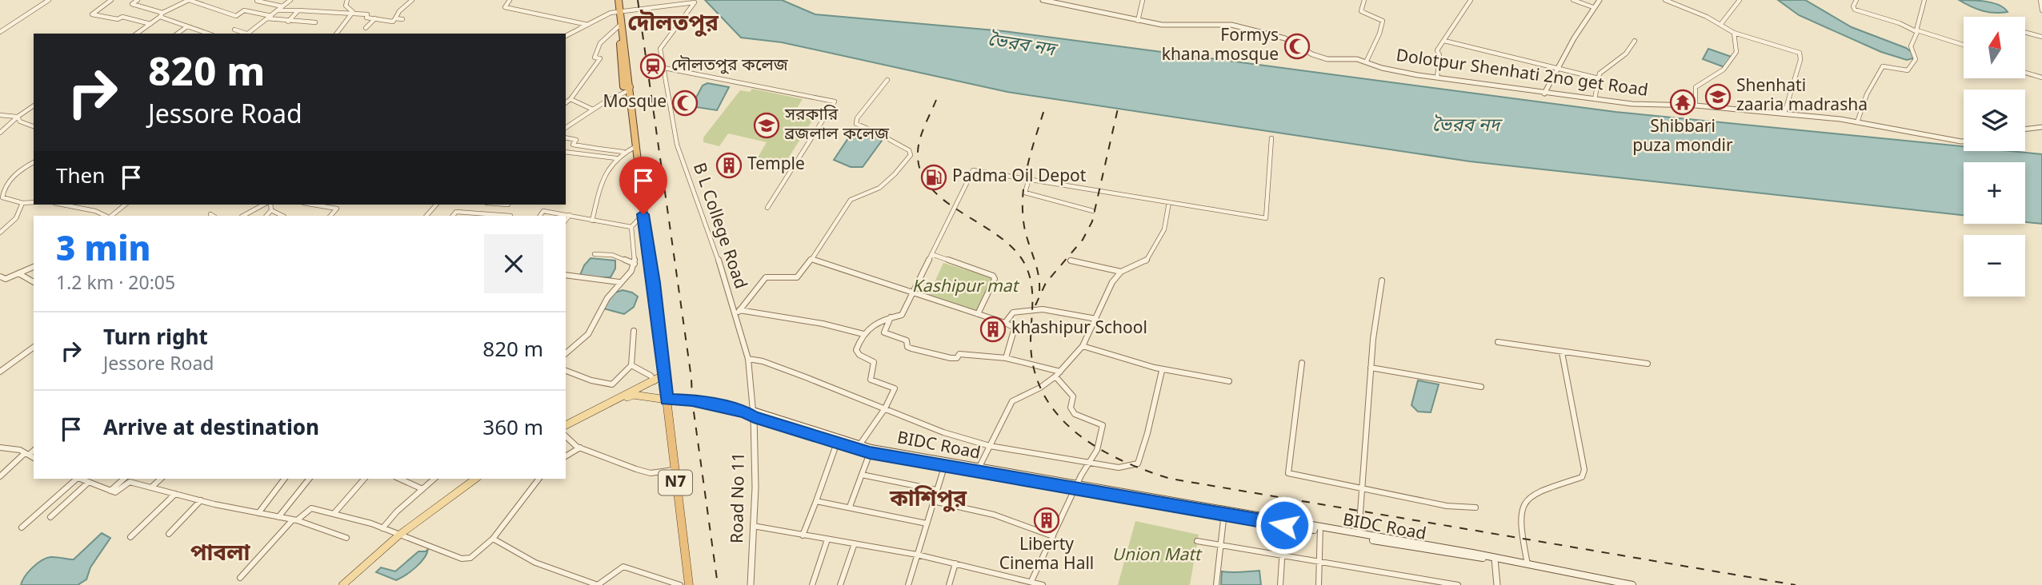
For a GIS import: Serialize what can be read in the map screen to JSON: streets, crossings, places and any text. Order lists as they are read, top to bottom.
{
  "streets": {
    "highway": ["N7"],
    "main road": ["BIDC Road"],
    "street": ["Dolotpur Shenhati 2no get Road", "B L College Road", "Road No 11"]
  },
  "crossings": [
    ["B L College Road", "BIDC Road"],
    ["B L College Road", "N7"],
    ["B L College Road", "Road No 11"],
    ["BIDC Road", "N7"],
    ["BIDC Road", "Road No 11"]
  ],
  "districts": ["দৌলতপুর", "কাশিপুর", "পাবলা"],
  "water": ["ভৈরব নদ"],
  "parks": ["Kashipur mat", "Union Matt"],
  "places": {
    "mosque": ["Formys khana mosque", "Mosque"],
    "station": ["দৌলতপুর কলেজ"],
    "school or university": ["Shenhati zaaria madrasha", "সরকারি ব্রজলাল কলেজ"],
    "temple": ["Shibbari puza mondir"],
    "building": ["Temple", "khashipur School", "Liberty Cinema Hall"],
    "fuel station": ["Padma Oil Depot"]
  },
  "north": "top",
  "page": {
    "map_buttons": ["+", "−"],
    "turn": ["820 m", "Jessore Road"],
    "then": "Then",
    "heading": ["3 min", "1.2 km · 20:05"],
    "list": [
      {
        "name": "Turn right",
        "note": "Jessore Road",
        "value": "820 m"
      },
      {
        "name": "Arrive at destination",
        "value": "360 m"
      }
    ]
  }
}
